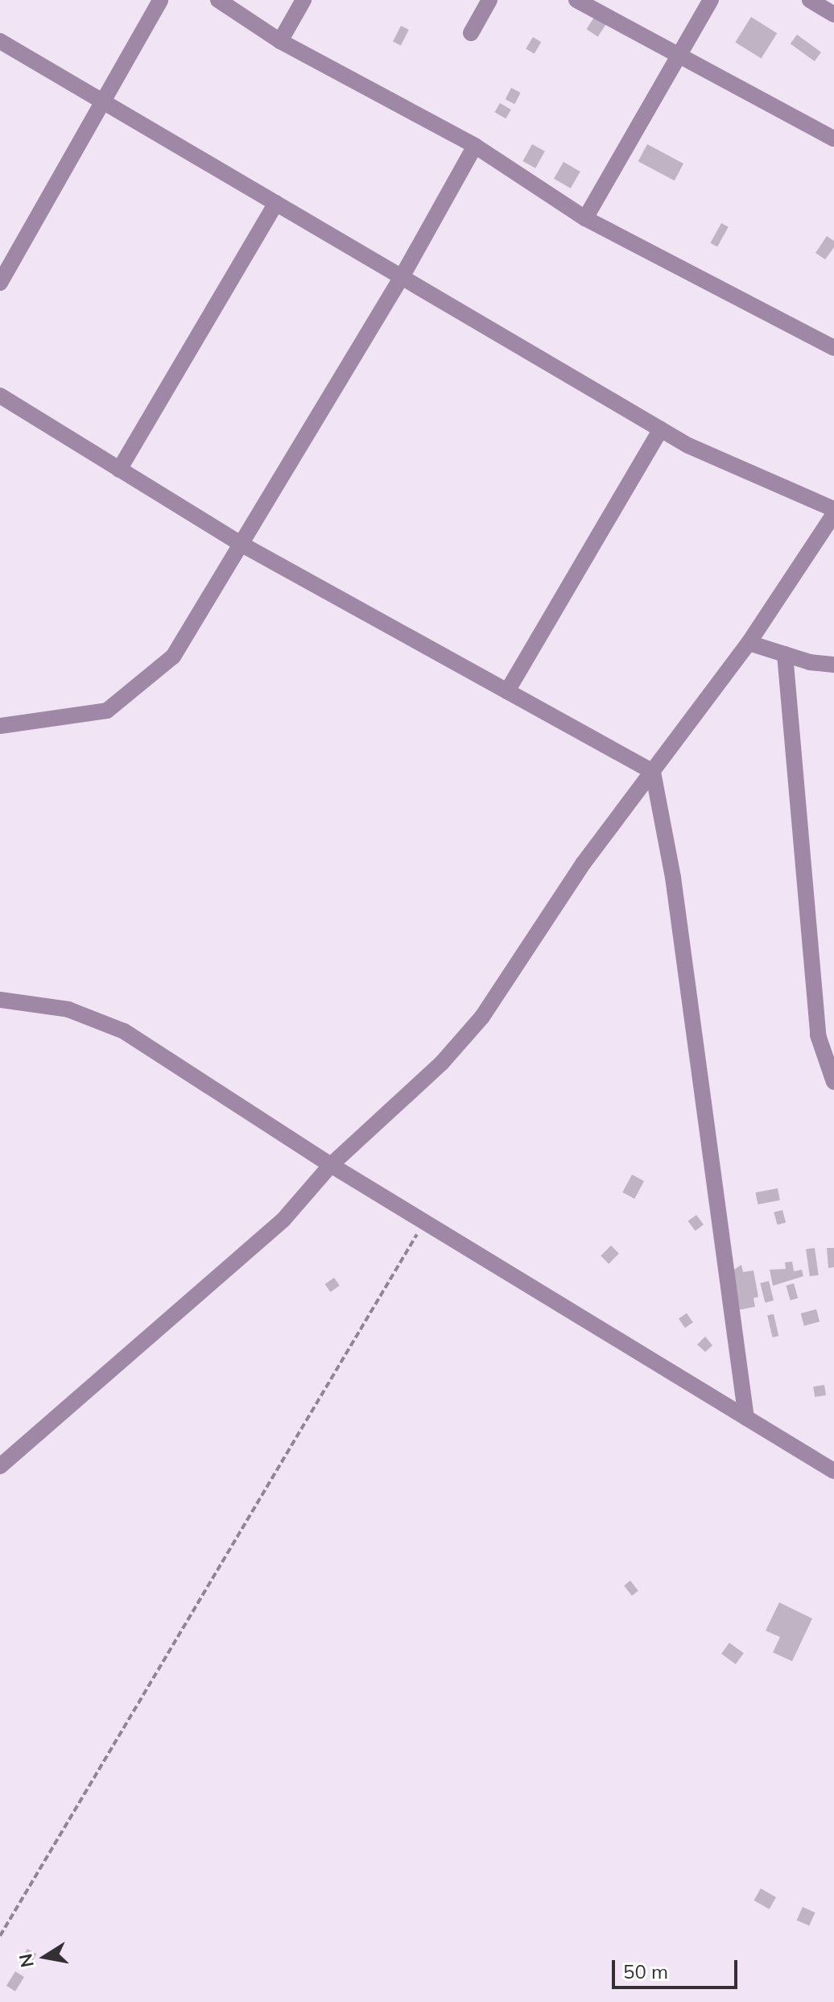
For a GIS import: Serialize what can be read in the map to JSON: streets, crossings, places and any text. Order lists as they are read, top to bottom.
{
  "scale_bar": "50 m",
  "north": "left"
}
